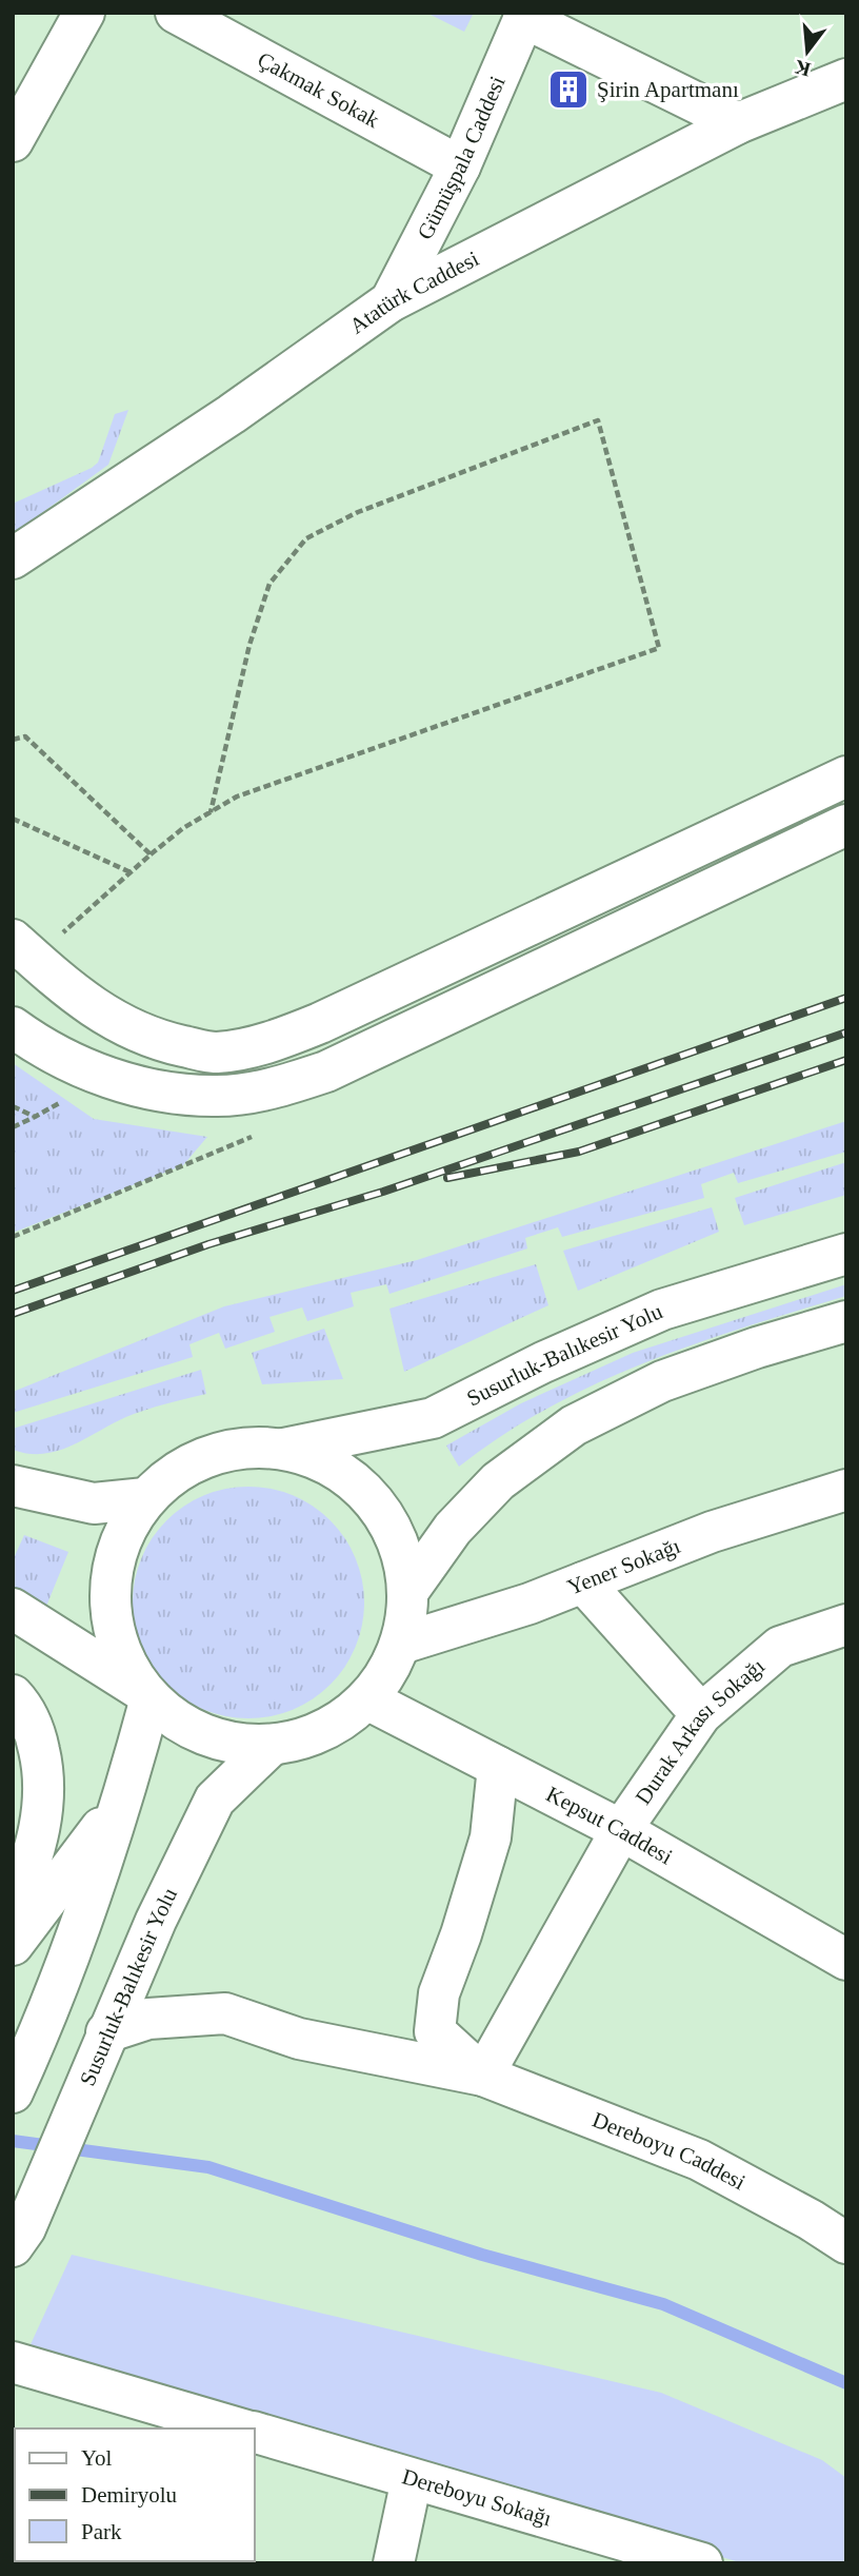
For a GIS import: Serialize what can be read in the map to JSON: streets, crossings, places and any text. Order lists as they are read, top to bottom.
{
  "streets": {
    "main road": [
      "Çakmak Sokak",
      "Gümüşpala Caddesi",
      "Atatürk Caddesi",
      "Susurluk-Balıkesir Yolu",
      "Yener Sokağı",
      "Durak Arkası Sokağı",
      "Kepsut Caddesi",
      "Dereboyu Caddesi",
      "Dereboyu Sokağı"
    ]
  },
  "crossings": [
    ["Çakmak Sokak", "Gümüşpala Caddesi"],
    ["Gümüşpala Caddesi", "Atatürk Caddesi"],
    ["Durak Arkası Sokağı", "Kepsut Caddesi"],
    ["Durak Arkası Sokağı", "Dereboyu Caddesi"]
  ],
  "places": {
    "building": ["Şirin Apartmanı"]
  },
  "legend": ["Yol", "Demiryolu", "Park"],
  "north": "bottom"
}
